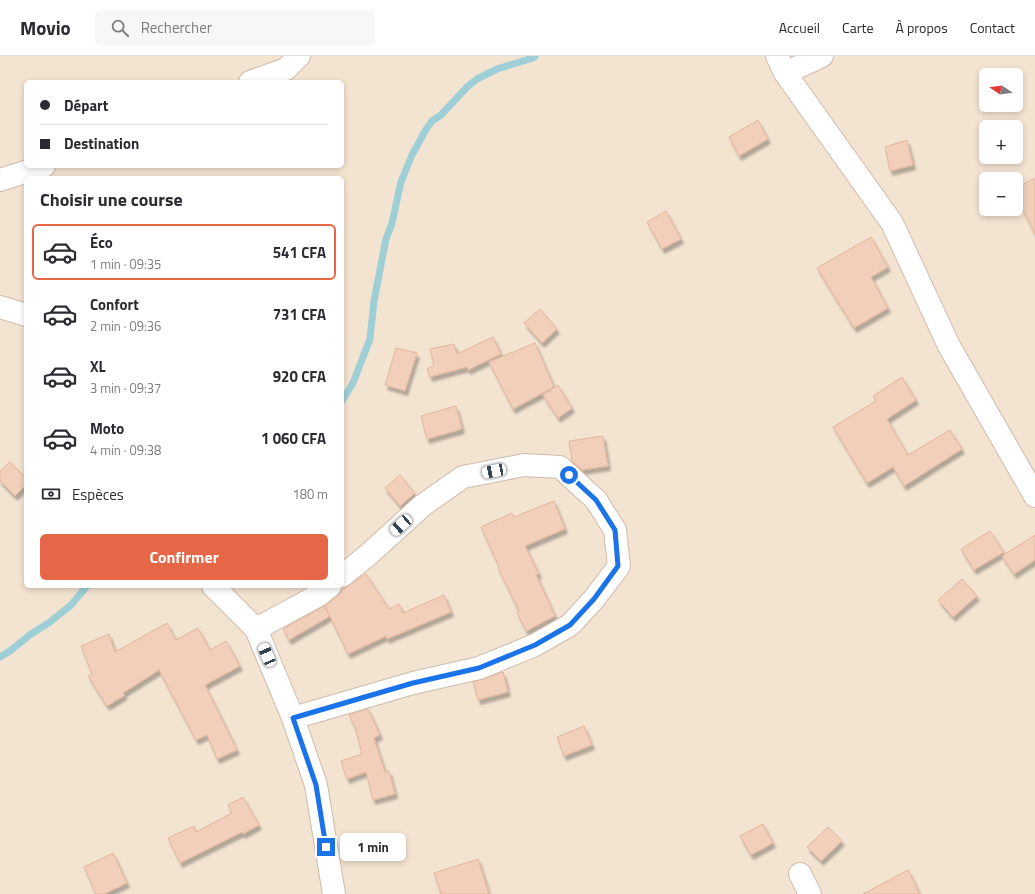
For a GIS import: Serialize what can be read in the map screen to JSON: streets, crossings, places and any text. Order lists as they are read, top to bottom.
{
  "north": "left",
  "page": {
    "header": "Movio",
    "search": "Rechercher",
    "nav": [
      "Accueil",
      "Carte",
      "À propos",
      "Contact"
    ],
    "map_buttons": ["+", "−"],
    "banner": ["Départ", "Destination"],
    "heading": "Choisir une course",
    "list": [
      {
        "name": "Éco",
        "note": "1 min · 09:35",
        "value": "541 CFA"
      },
      {
        "name": "Confort",
        "note": "2 min · 09:36",
        "value": "731 CFA"
      },
      {
        "name": "XL",
        "note": "3 min · 09:37",
        "value": "920 CFA"
      },
      {
        "name": "Moto",
        "note": "4 min · 09:38",
        "value": "1 060 CFA"
      }
    ],
    "pay": ["Espèces", "180 m"],
    "buttons": "Confirmer",
    "bubble": "1 min"
  }
}
